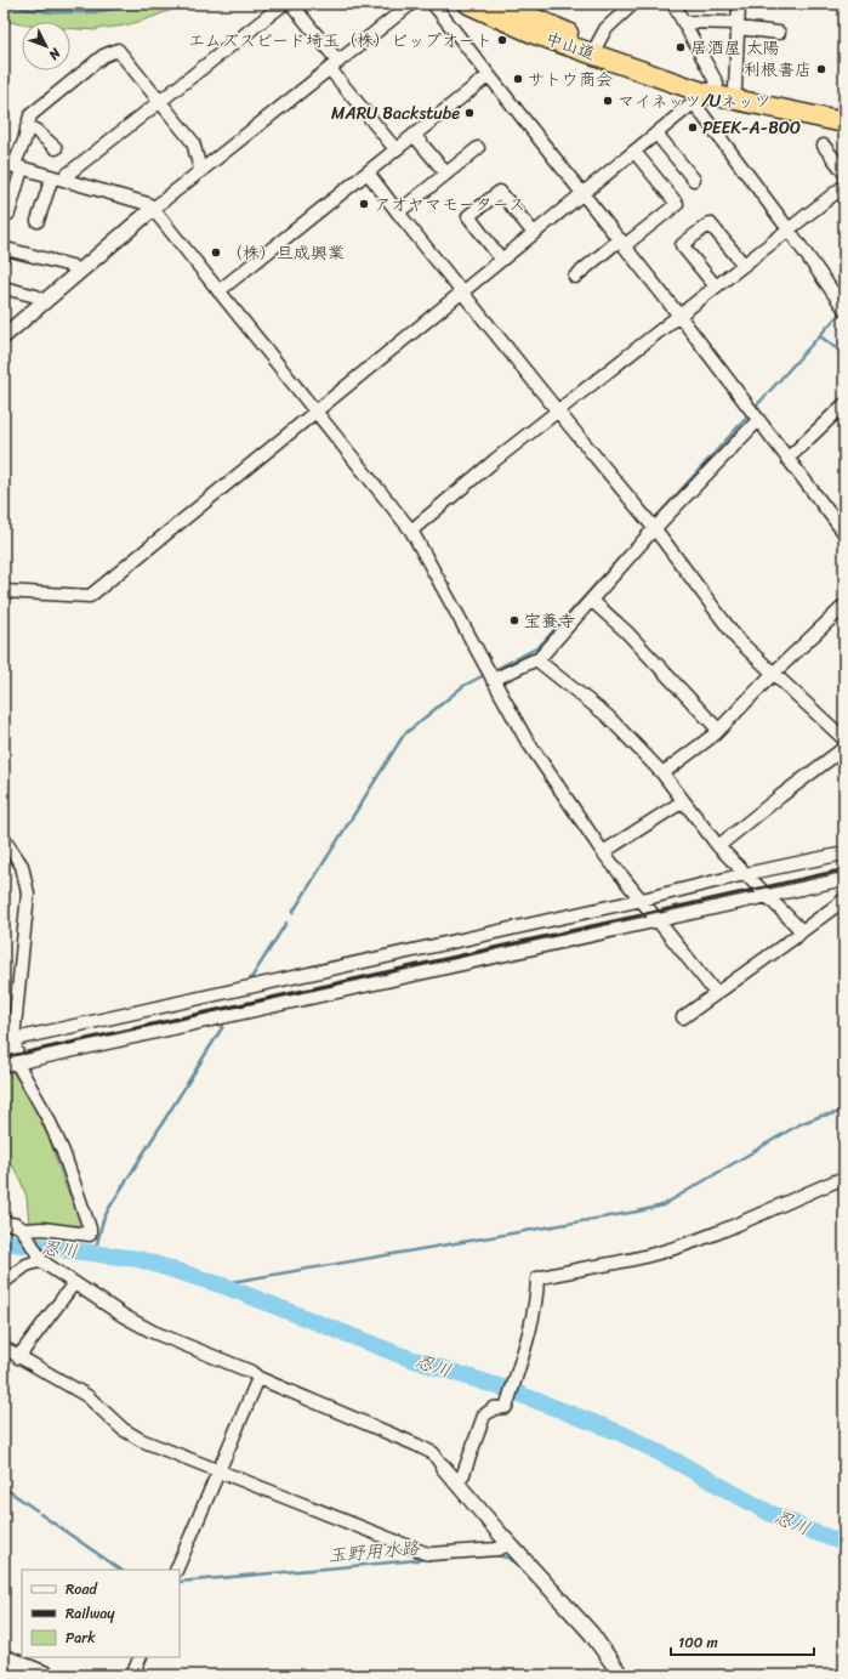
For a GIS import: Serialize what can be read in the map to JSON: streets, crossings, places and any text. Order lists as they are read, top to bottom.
{
  "streets": {
    "highway": ["中山道"]
  },
  "water": ["忍川", "玉野用水路"],
  "places": [
    "エムズスピード埼玉（株）ビップオート",
    "居酒屋 太陽",
    "利根書店",
    "サトウ商会",
    "マイネッツ/Uネッツ",
    "MARU Backstube",
    "PEEK-A-BOO",
    "アオヤマモータース",
    "（株）旦成興業",
    "宝養寺"
  ],
  "legend": ["Road", "Railway", "Park"],
  "scale_bar": "100 m",
  "north": "bottom right"
}
